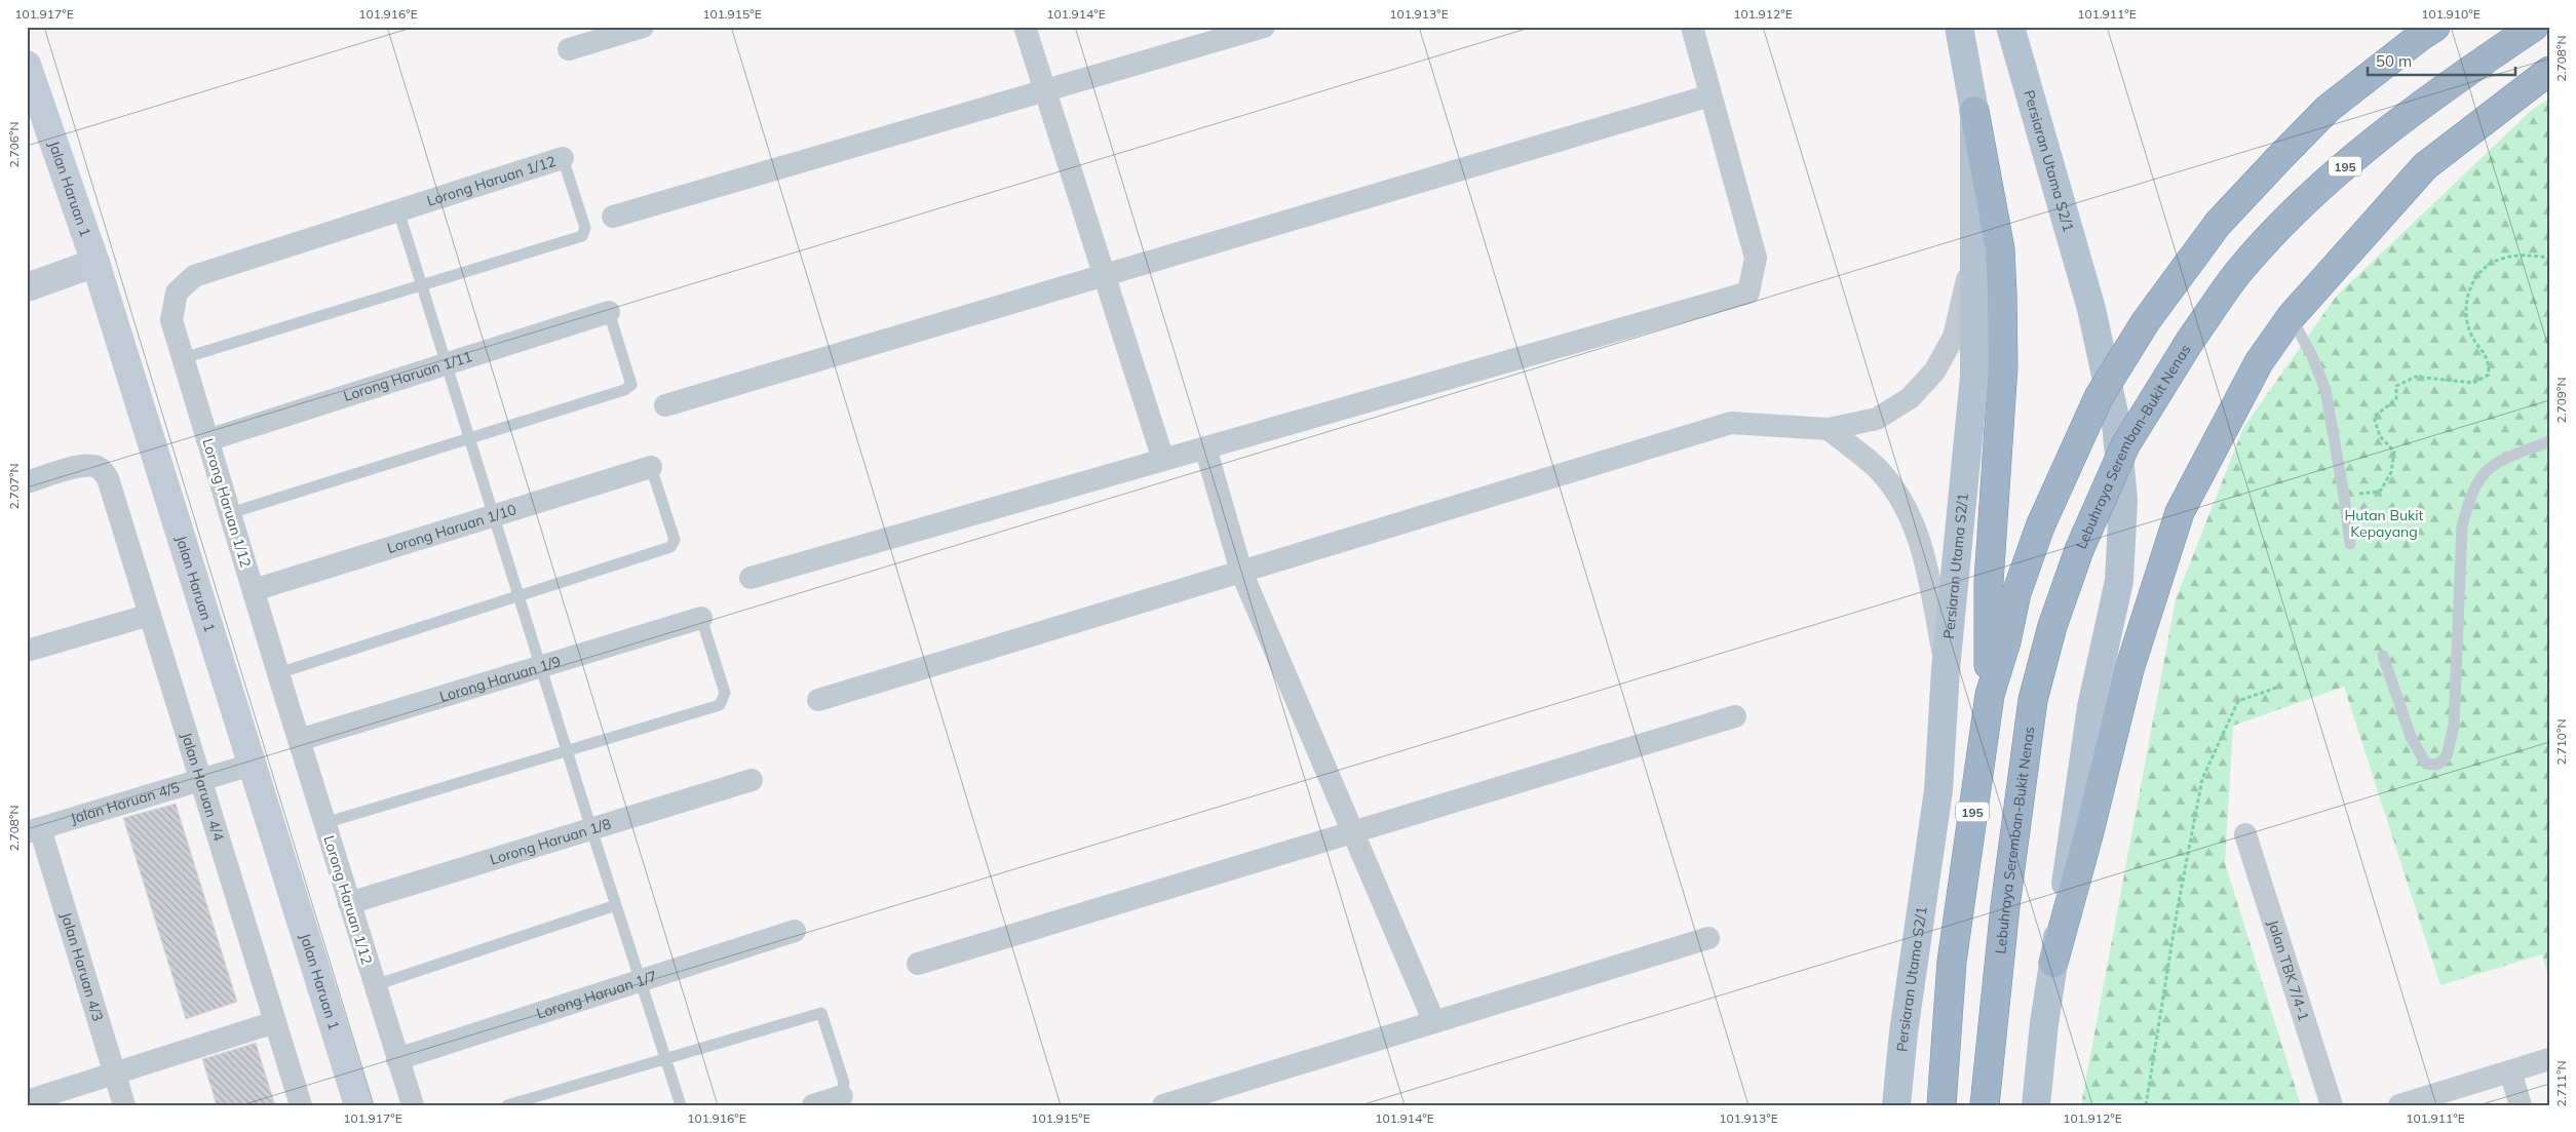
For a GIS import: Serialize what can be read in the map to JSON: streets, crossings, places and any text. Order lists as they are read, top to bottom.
{
  "streets": {
    "highway": ["195", "Lebuhraya Seremban-Bukit Nenas"],
    "main road": ["Persiaran Utama S2/1", "Jalan Haruan 1"],
    "street": [
      "Lorong Haruan 1/12",
      "Lorong Haruan 1/11",
      "Lorong Haruan 1/10",
      "Lorong Haruan 1/9",
      "Jalan Haruan 4/4",
      "Jalan Haruan 4/5",
      "Lorong Haruan 1/8",
      "Jalan Haruan 4/3",
      "Jalan TBK 7/4-1",
      "Lorong Haruan 1/7"
    ]
  },
  "crossings": [
    ["Lorong Haruan 1/12", "Lorong Haruan 1/11"],
    ["Lorong Haruan 1/12", "Lorong Haruan 1/10"],
    ["Lorong Haruan 1/12", "Lorong Haruan 1/9"],
    ["Lorong Haruan 1/12", "Lorong Haruan 1/8"],
    ["Lorong Haruan 1/12", "Lorong Haruan 1/7"],
    ["Jalan Haruan 1", "Jalan Haruan 4/5"],
    ["Jalan Haruan 4/4", "Jalan Haruan 4/5"],
    ["Jalan Haruan 4/5", "Jalan Haruan 4/3"]
  ],
  "parks": ["Hutan Bukit Kepayang"],
  "scale_bar": "50 m",
  "coordinates": [
    "101.917°E",
    "101.916°E",
    "101.915°E",
    "101.914°E",
    "101.913°E",
    "101.912°E",
    "101.911°E",
    "101.910°E",
    "2.708°N",
    "2.706°N",
    "2.709°N",
    "2.707°N",
    "2.710°N",
    "2.711°N"
  ]
}
